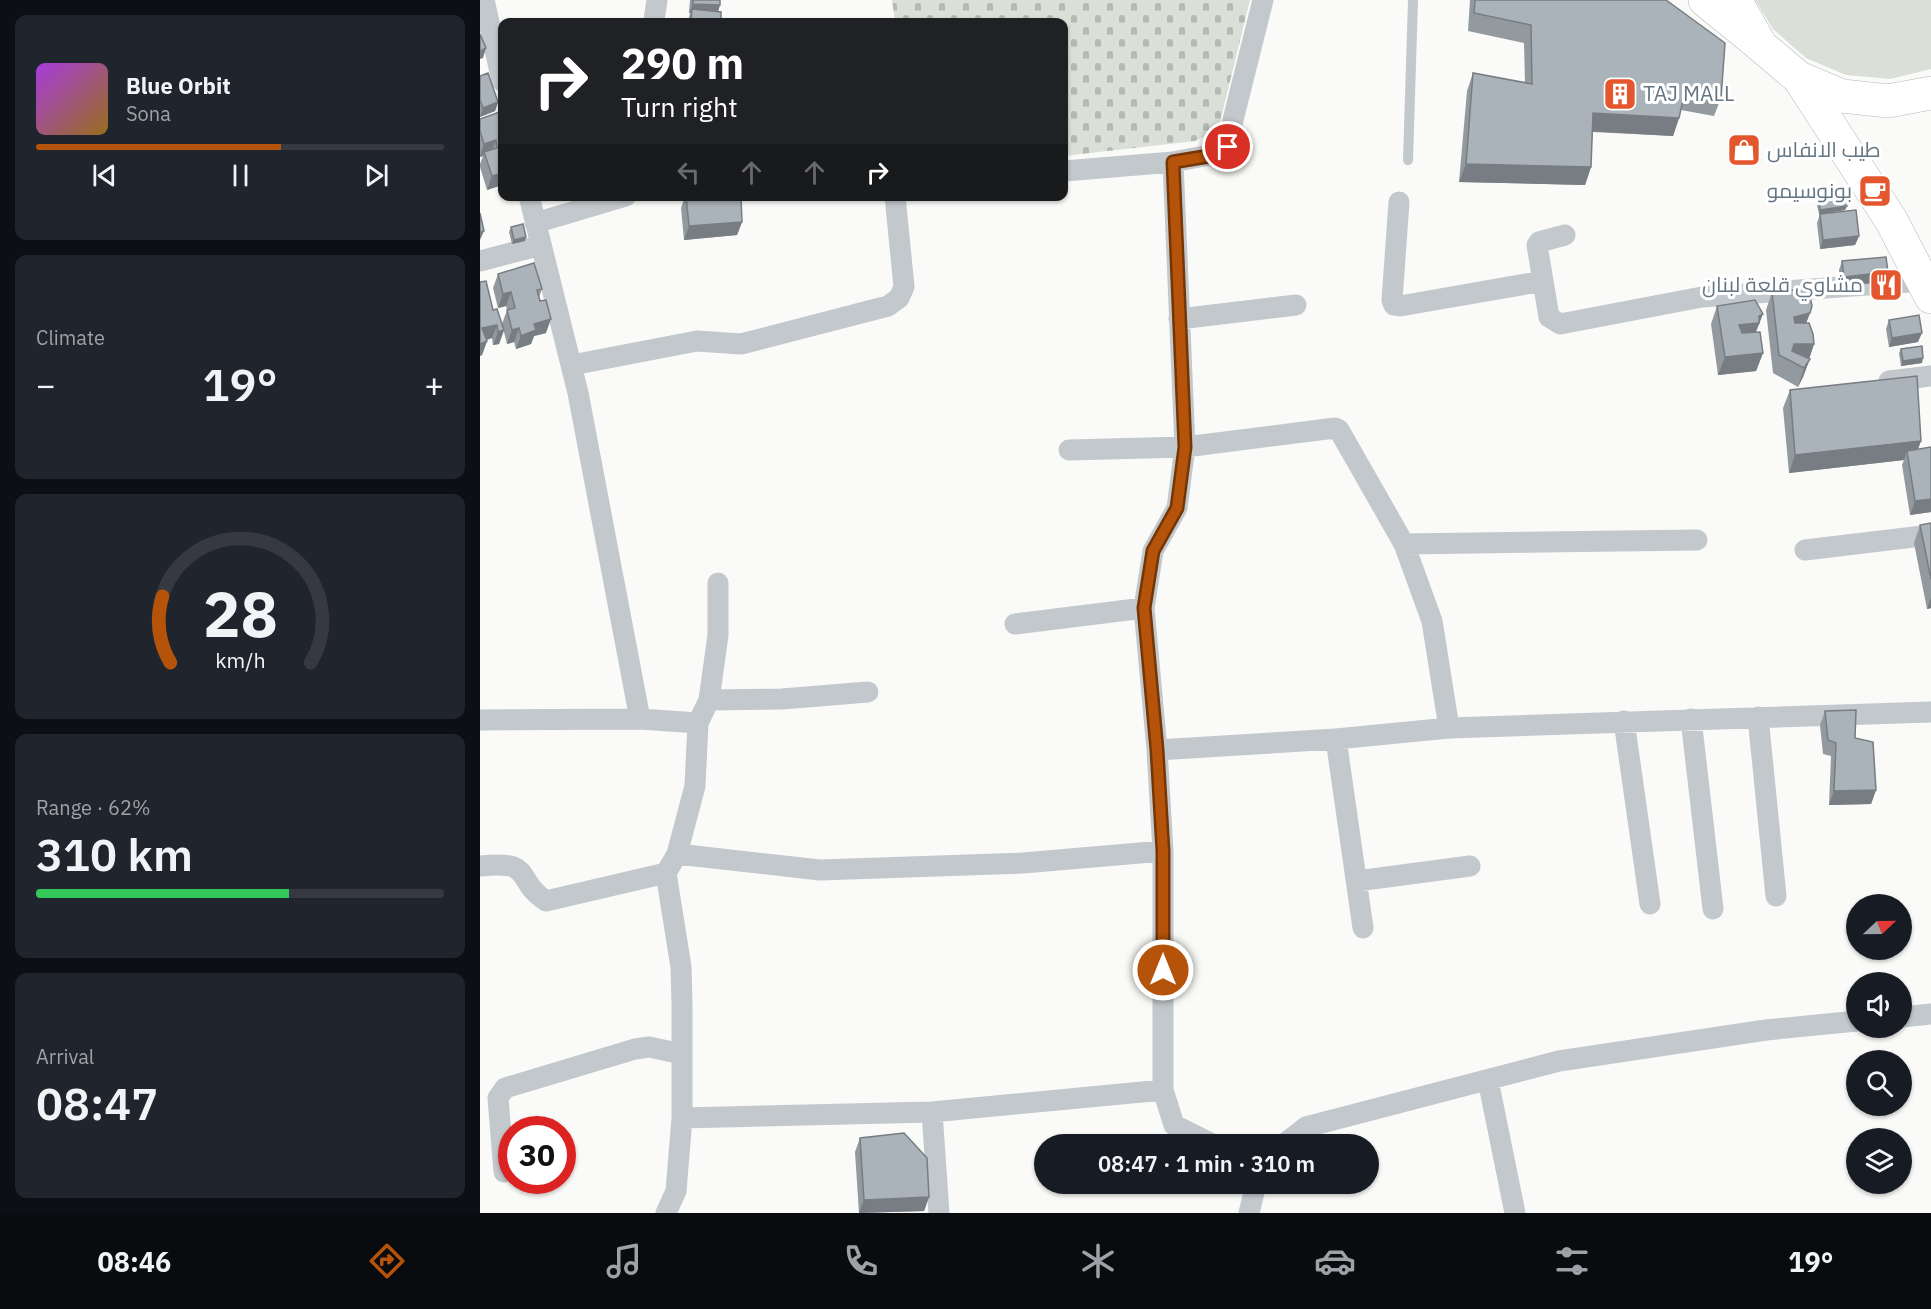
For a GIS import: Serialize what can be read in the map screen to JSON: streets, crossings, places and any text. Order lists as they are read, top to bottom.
{
  "places": {
    "building": ["TAJ MALL"],
    "shop": ["طيب الانفاس"],
    "cafe": ["بونوسيمو"],
    "restaurant": ["مشاوي قلعة لبنان"]
  },
  "north": "right",
  "page": {
    "turn": ["290 m", "Turn right"],
    "song": ["Blue Orbit", "Sona"],
    "tile": [
      "Climate",
      ["Range · 62%", "310 km"],
      ["Arrival", "08:47"]
    ],
    "heat": ["−", "19°", "+"],
    "limit": "30",
    "trip": "08:47 · 1 min · 310 m",
    "tabs": ["08:46", "19°"],
    "gauge": ["28", "km/h"]
  }
}
